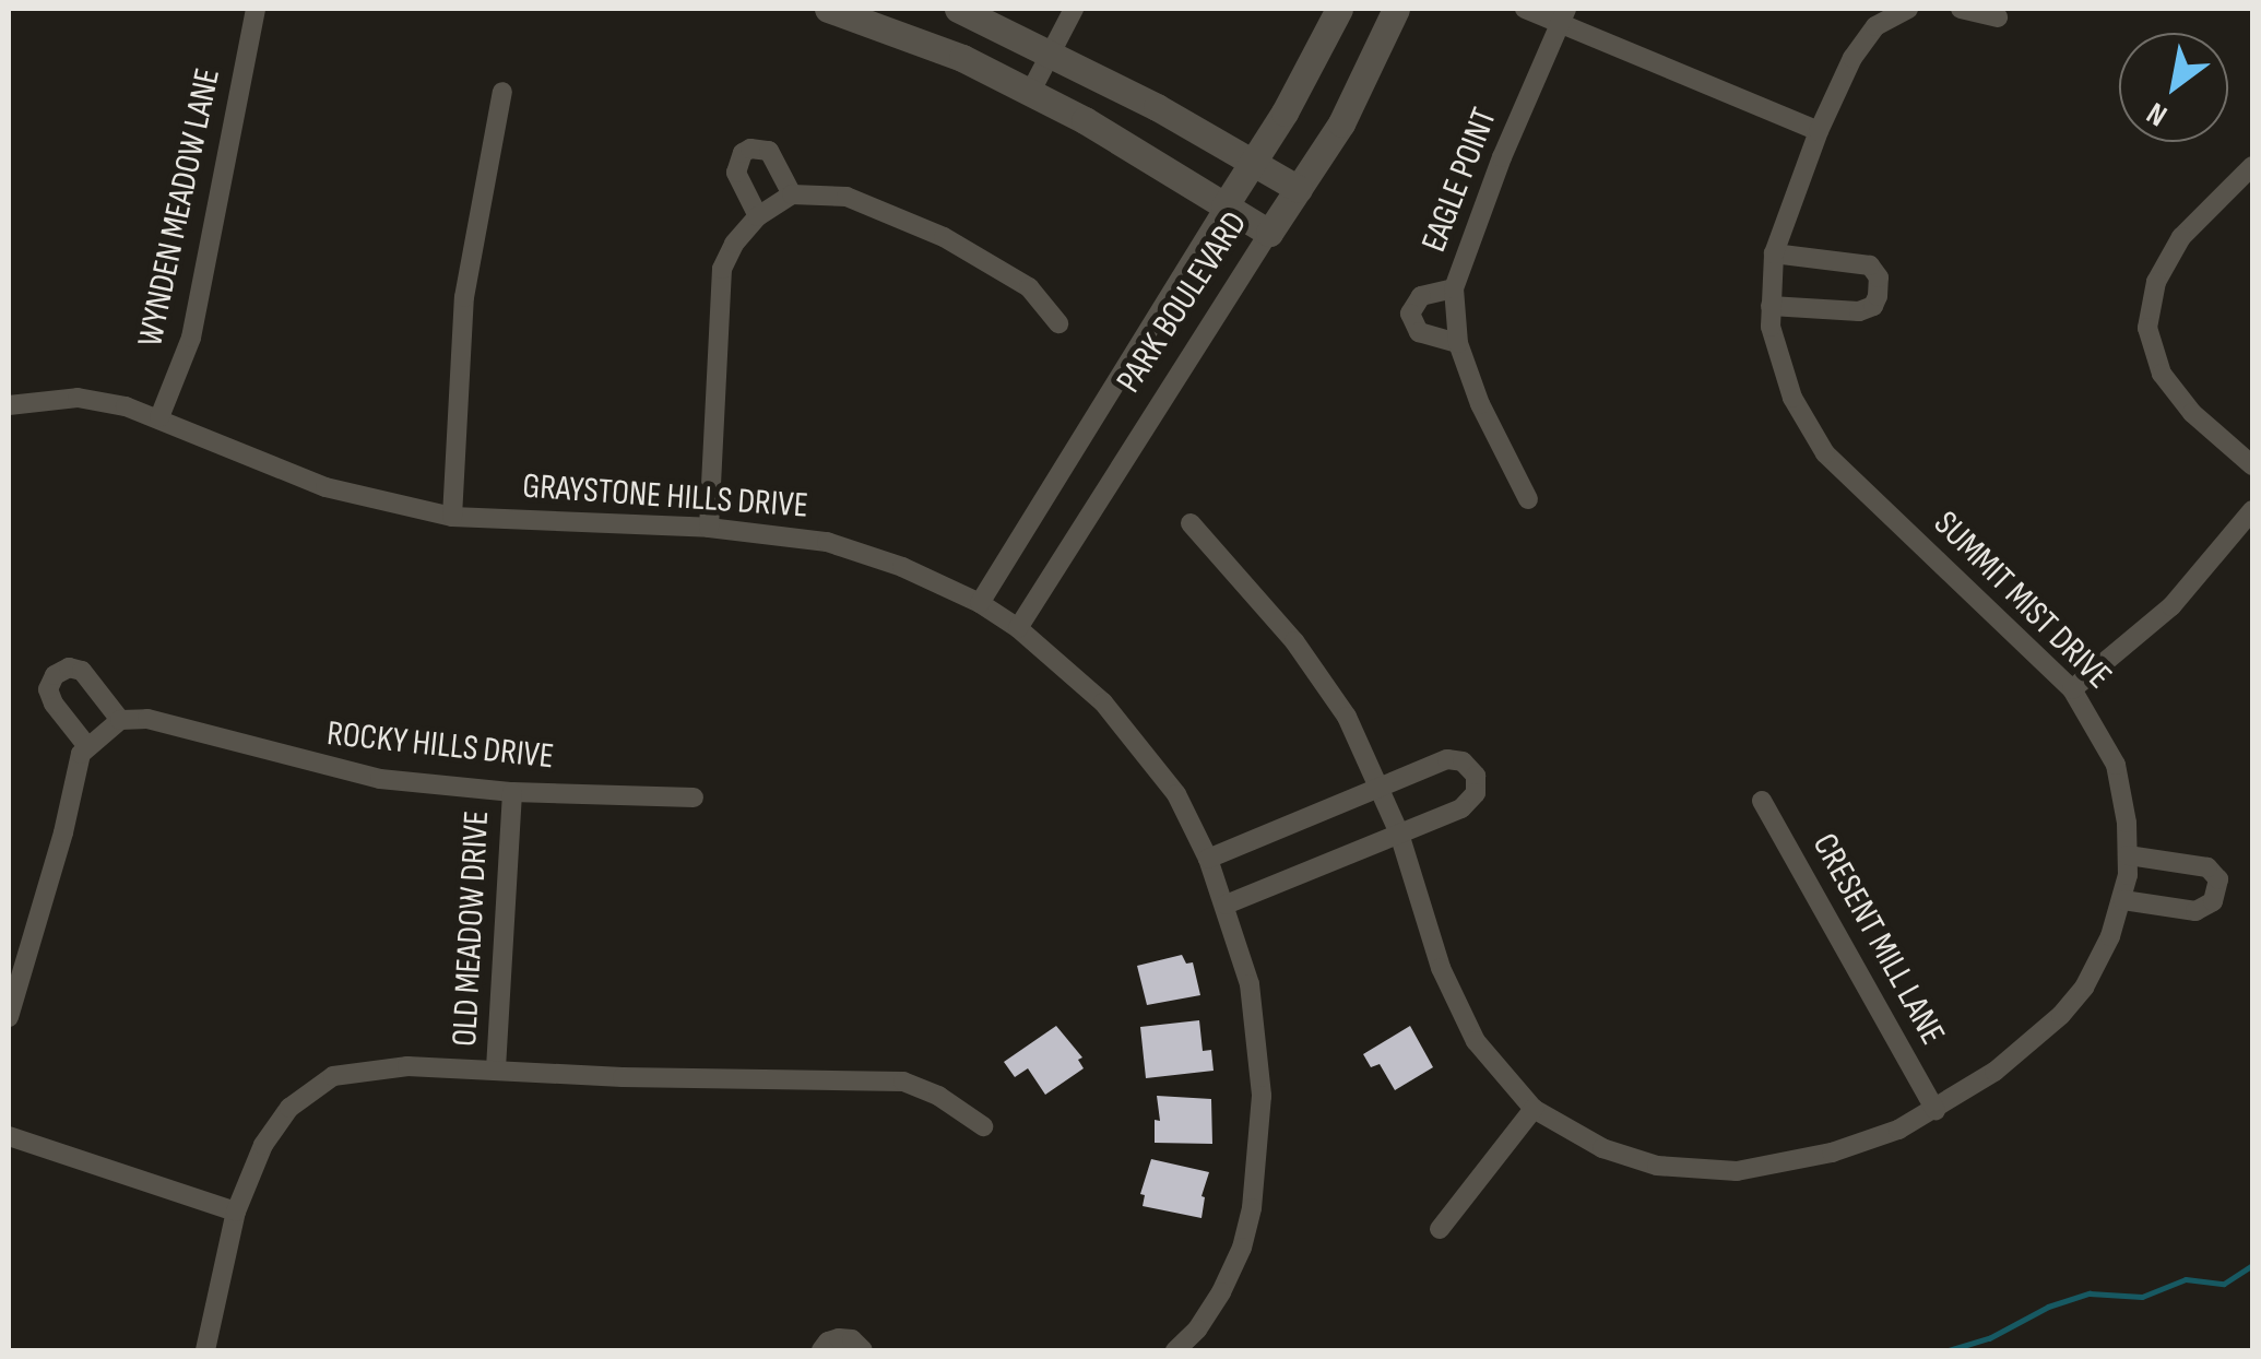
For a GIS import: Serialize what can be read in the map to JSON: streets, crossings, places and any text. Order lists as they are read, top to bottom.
{
  "streets": {
    "street": [
      "EAGLE POINT",
      "WYNDEN MEADOW LANE",
      "PARK BOULEVARD",
      "GRAYSTONE HILLS DRIVE",
      "SUMMIT MIST DRIVE",
      "ROCKY HILLS DRIVE",
      "OLD MEADOW DRIVE",
      "CRESENT MILL LANE"
    ]
  },
  "crossings": [
    ["WYNDEN MEADOW LANE", "GRAYSTONE HILLS DRIVE"],
    ["PARK BOULEVARD", "GRAYSTONE HILLS DRIVE"],
    ["SUMMIT MIST DRIVE", "CRESENT MILL LANE"],
    ["ROCKY HILLS DRIVE", "OLD MEADOW DRIVE"]
  ],
  "north": "bottom left"
}
